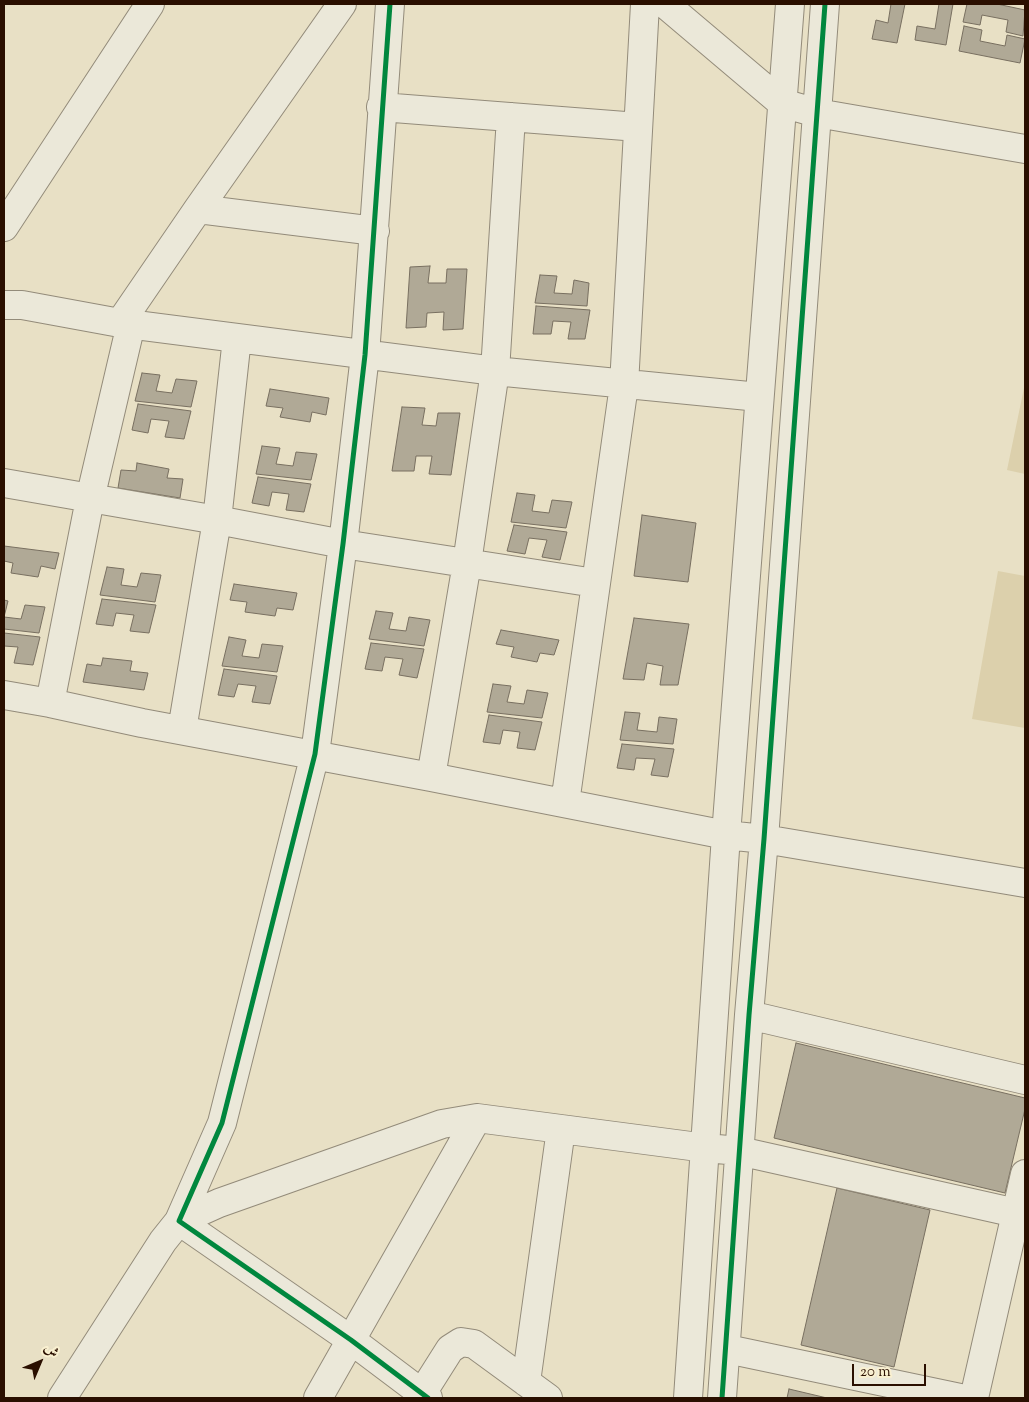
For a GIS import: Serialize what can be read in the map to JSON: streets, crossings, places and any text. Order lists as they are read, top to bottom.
{
  "scale_bar": "20 m",
  "north": "top right"
}
